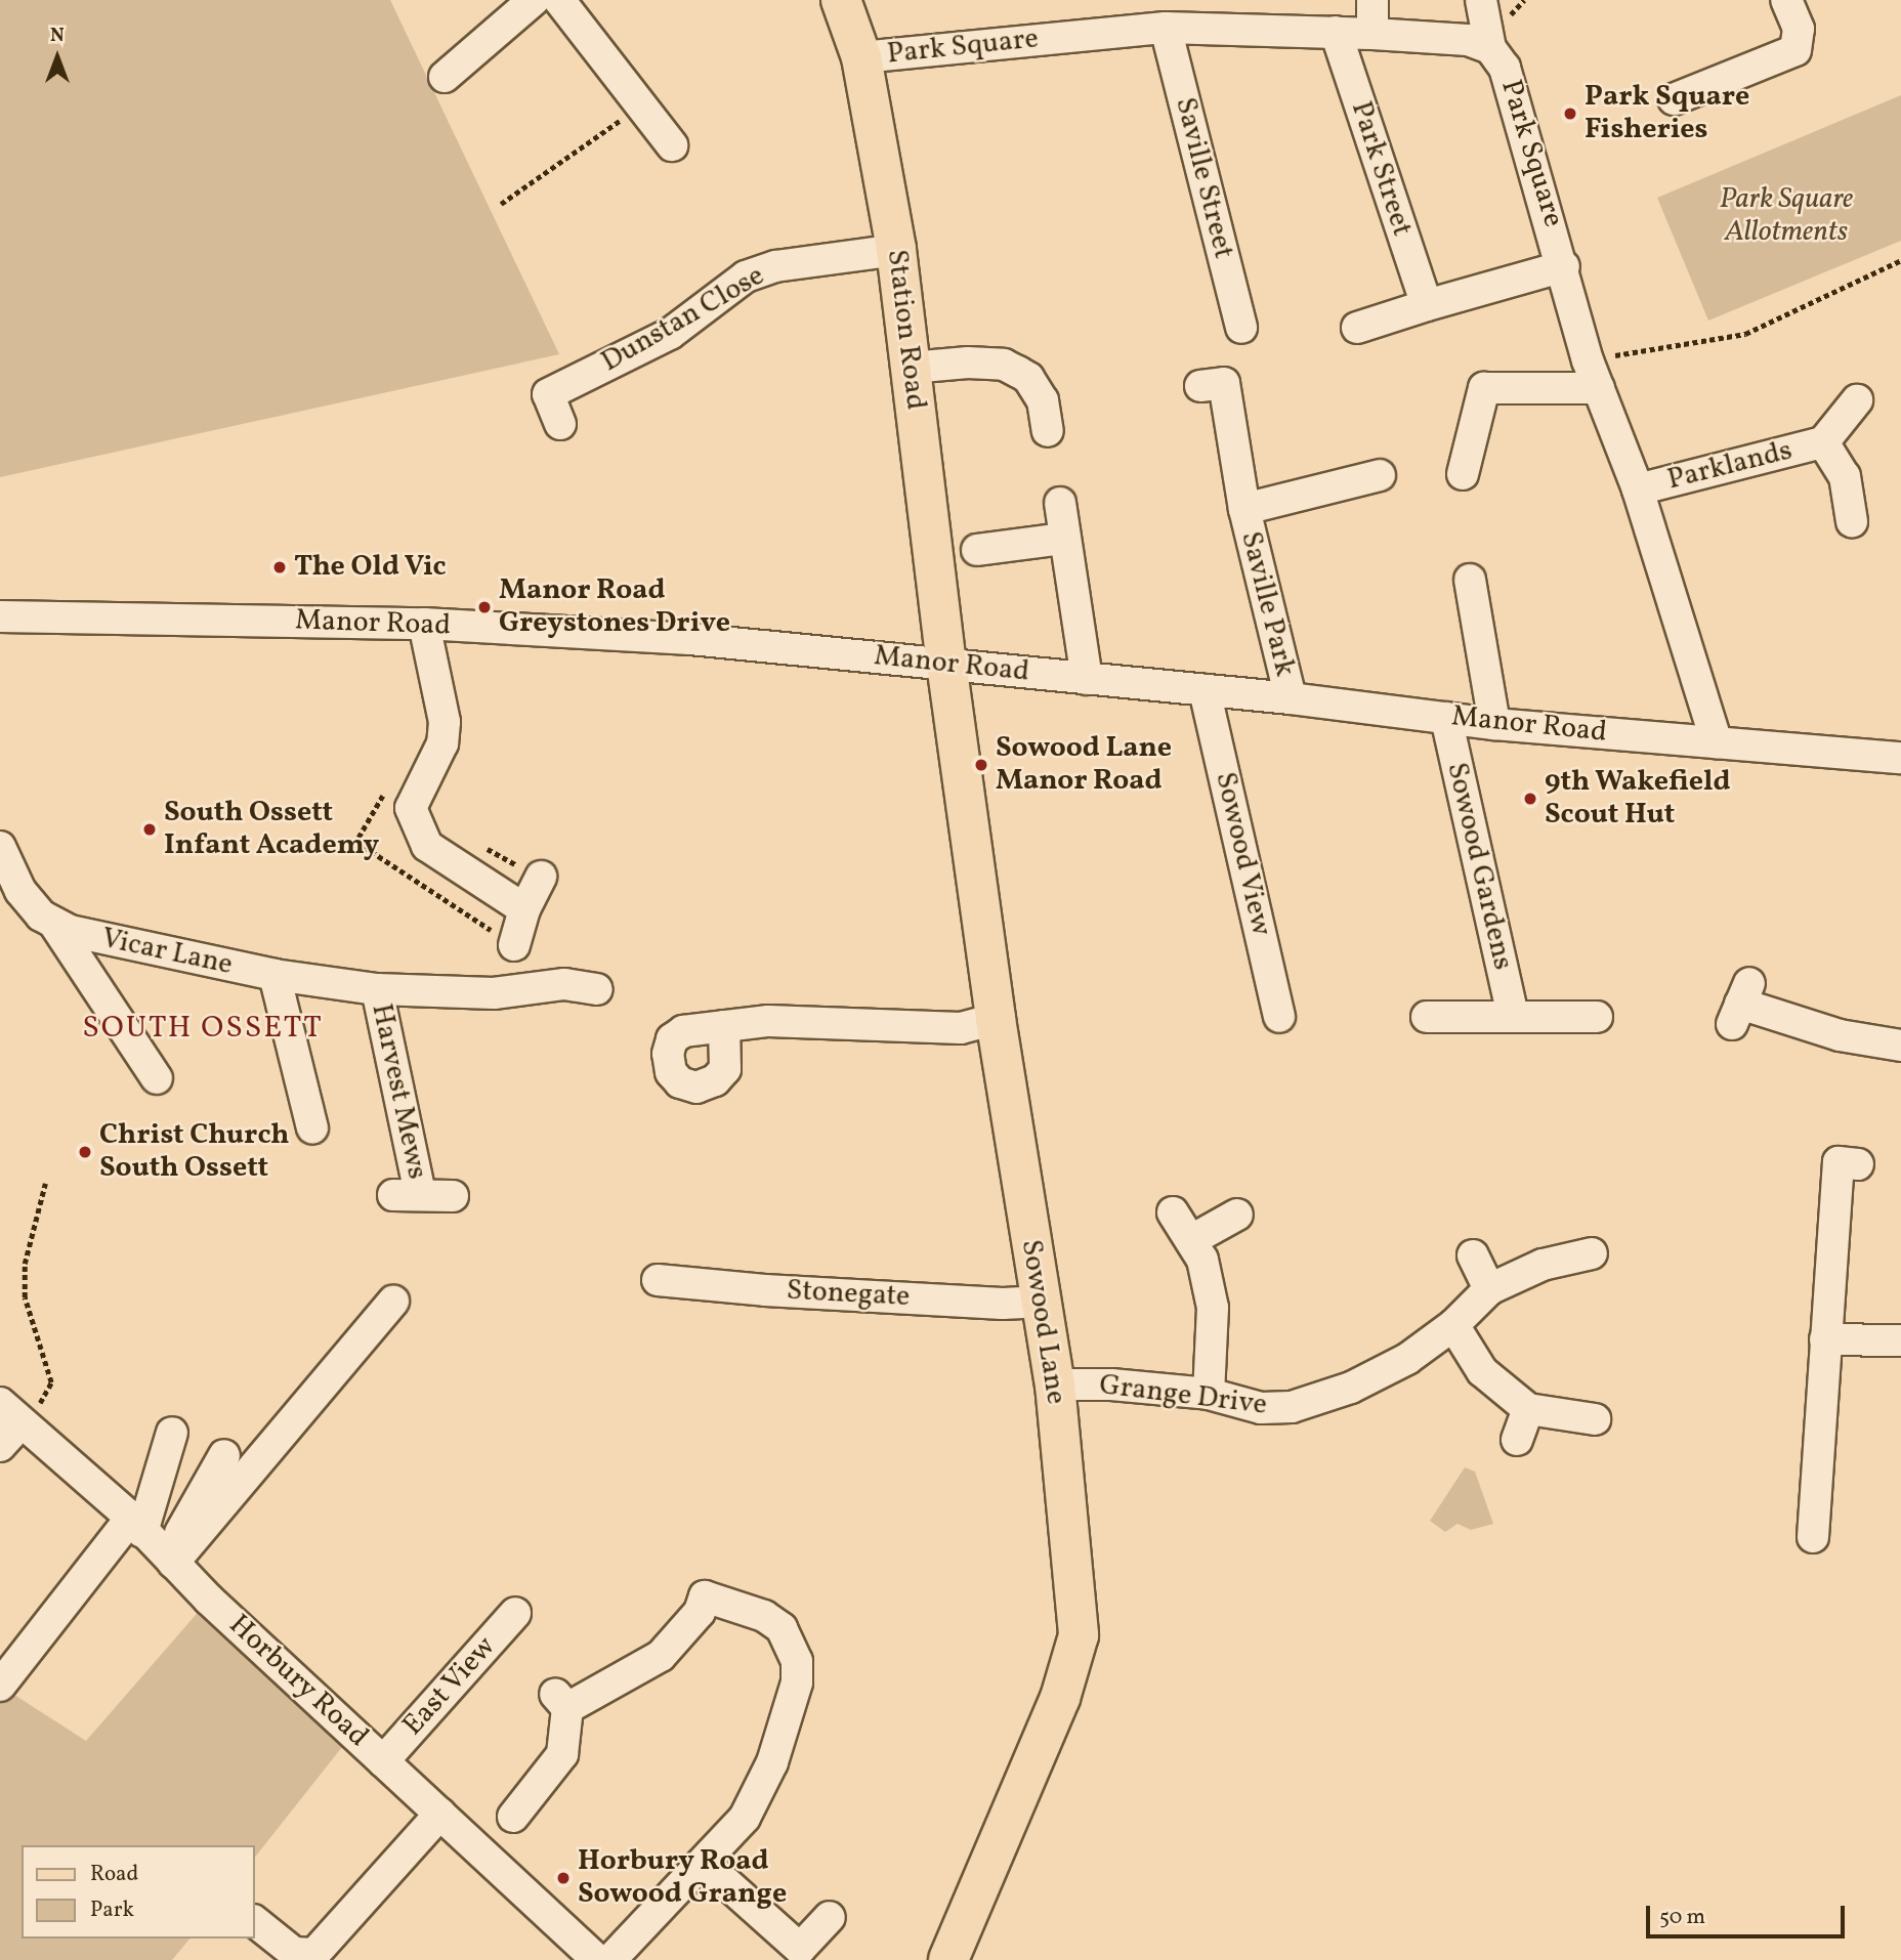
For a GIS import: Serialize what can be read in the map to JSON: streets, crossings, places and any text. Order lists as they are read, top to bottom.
{
  "streets": {
    "main road": ["Station Road", "Sowood Lane"],
    "street": [
      "Park Square",
      "Park Street",
      "Saville Street",
      "Dunstan Close",
      "Parklands",
      "Saville Park",
      "Manor Road",
      "Sowood View",
      "Sowood Gardens",
      "Vicar Lane",
      "Harvest Mews",
      "Stonegate",
      "Grange Drive",
      "Horbury Road",
      "East View"
    ]
  },
  "crossings": [
    ["Park Square", "Park Street"],
    ["Park Square", "Saville Street"],
    ["Park Square", "Station Road"],
    ["Park Square", "Parklands"],
    ["Park Square", "Manor Road"],
    ["Dunstan Close", "Station Road"],
    ["Station Road", "Manor Road"],
    ["Station Road", "Sowood Lane"],
    ["Saville Park", "Manor Road"],
    ["Manor Road", "Sowood View"],
    ["Manor Road", "Sowood Gardens"],
    ["Manor Road", "Sowood Lane"],
    ["Vicar Lane", "Harvest Mews"],
    ["Stonegate", "Sowood Lane"],
    ["Sowood Lane", "Grange Drive"],
    ["Horbury Road", "East View"]
  ],
  "districts": ["SOUTH OSSETT"],
  "parks": ["Park Square Allotments"],
  "places": [
    "Park Square Fisheries",
    "The Old Vic",
    "Manor Road Greystones Drive",
    "Sowood Lane Manor Road",
    "9th Wakefield Scout Hut",
    "South Ossett Infant Academy",
    "Christ Church South Ossett",
    "Horbury Road Sowood Grange"
  ],
  "legend": ["Road", "Park"],
  "scale_bar": "50 m",
  "north": "top"
}
